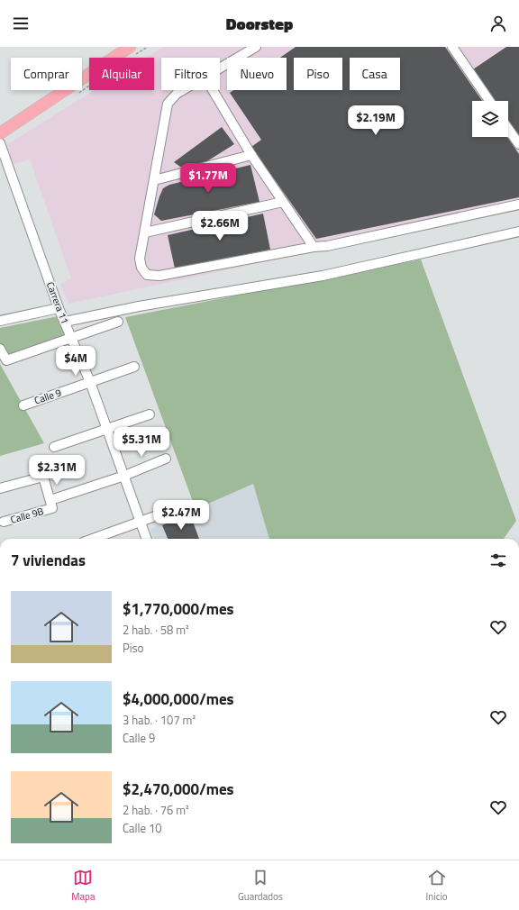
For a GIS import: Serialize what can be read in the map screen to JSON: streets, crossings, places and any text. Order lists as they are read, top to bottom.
{
  "streets": {
    "street": ["Carrera 11", "Calle 9", "Calle 9B"]
  },
  "crossings": [
    ["Carrera 11", "Calle 9"],
    ["Carrera 11", "Calle 9B"]
  ],
  "page": {
    "header": "Doorstep",
    "chip": [
      "Comprar",
      "Alquilar",
      "Filtros",
      "Nuevo",
      "Piso",
      "Casa"
    ],
    "price": [
      "$2.19M",
      "$1.77M",
      "$2.66M",
      "$4M",
      "$5.31M",
      "$2.31M",
      "$2.47M"
    ],
    "heading": "7 viviendas",
    "list": [
      {
        "name": "$1,770,000/mes",
        "note": "2 hab. · 58 m² · Piso"
      },
      {
        "name": "$4,000,000/mes",
        "note": "3 hab. · 107 m² · Calle 9"
      },
      {
        "name": "$2,470,000/mes",
        "note": "2 hab. · 76 m² · Calle 10"
      }
    ],
    "tabs": ["Mapa", "Guardados", "Inicio"]
  }
}
